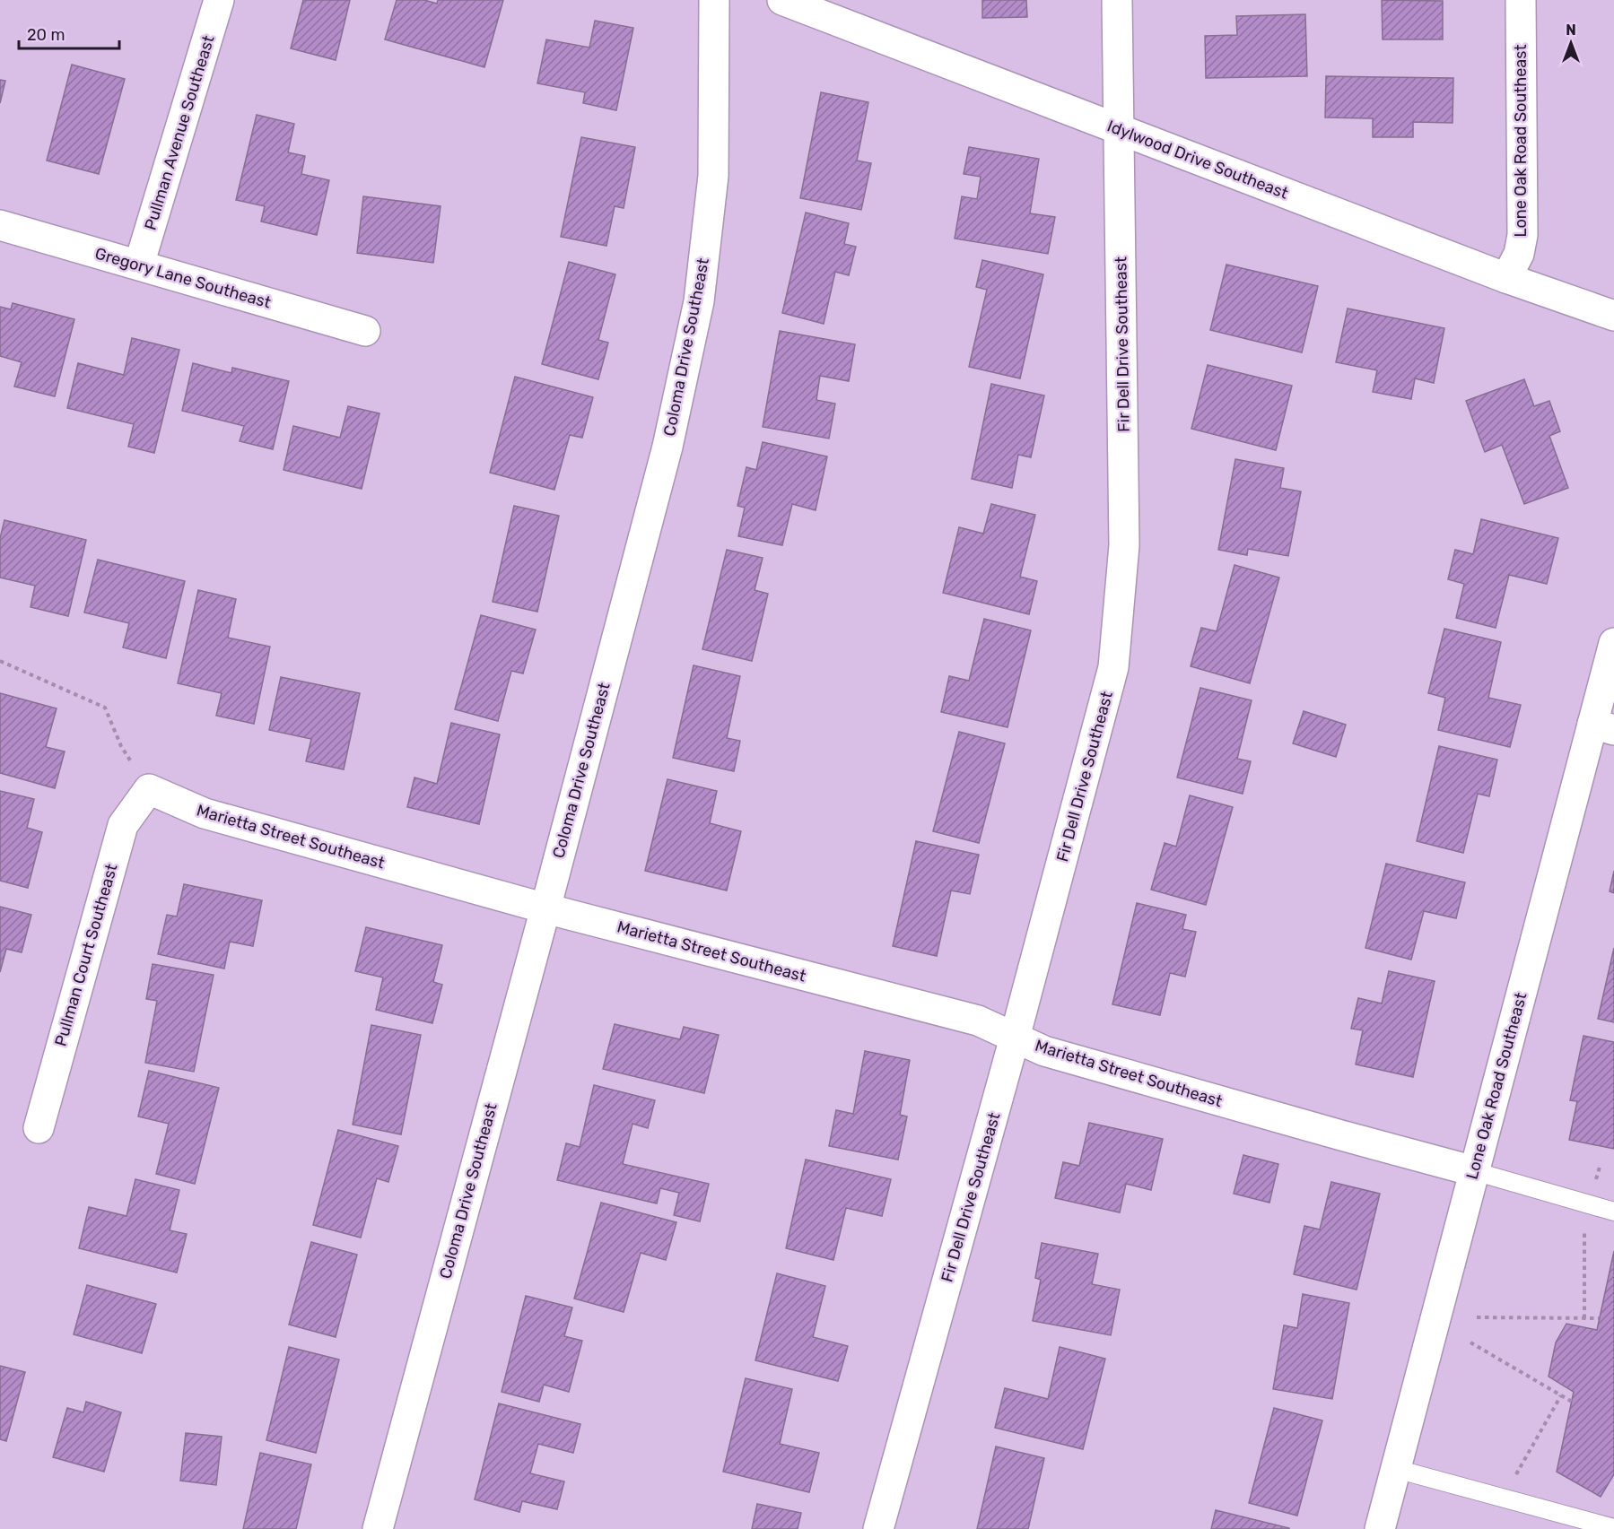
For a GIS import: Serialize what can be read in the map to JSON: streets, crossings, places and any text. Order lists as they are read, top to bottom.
{
  "streets": {
    "street": [
      "Pullman Avenue Southeast",
      "Lone Oak Road Southeast",
      "Idylwood Drive Southeast",
      "Gregory Lane Southeast",
      "Fir Dell Drive Southeast",
      "Coloma Drive Southeast",
      "Marietta Street Southeast",
      "Pullman Court Southeast"
    ]
  },
  "crossings": [
    ["Pullman Avenue Southeast", "Gregory Lane Southeast"],
    ["Lone Oak Road Southeast", "Idylwood Drive Southeast"],
    ["Lone Oak Road Southeast", "Marietta Street Southeast"],
    ["Idylwood Drive Southeast", "Fir Dell Drive Southeast"],
    ["Fir Dell Drive Southeast", "Marietta Street Southeast"],
    ["Coloma Drive Southeast", "Marietta Street Southeast"],
    ["Marietta Street Southeast", "Pullman Court Southeast"]
  ],
  "scale_bar": "20 m",
  "north": "top"
}
